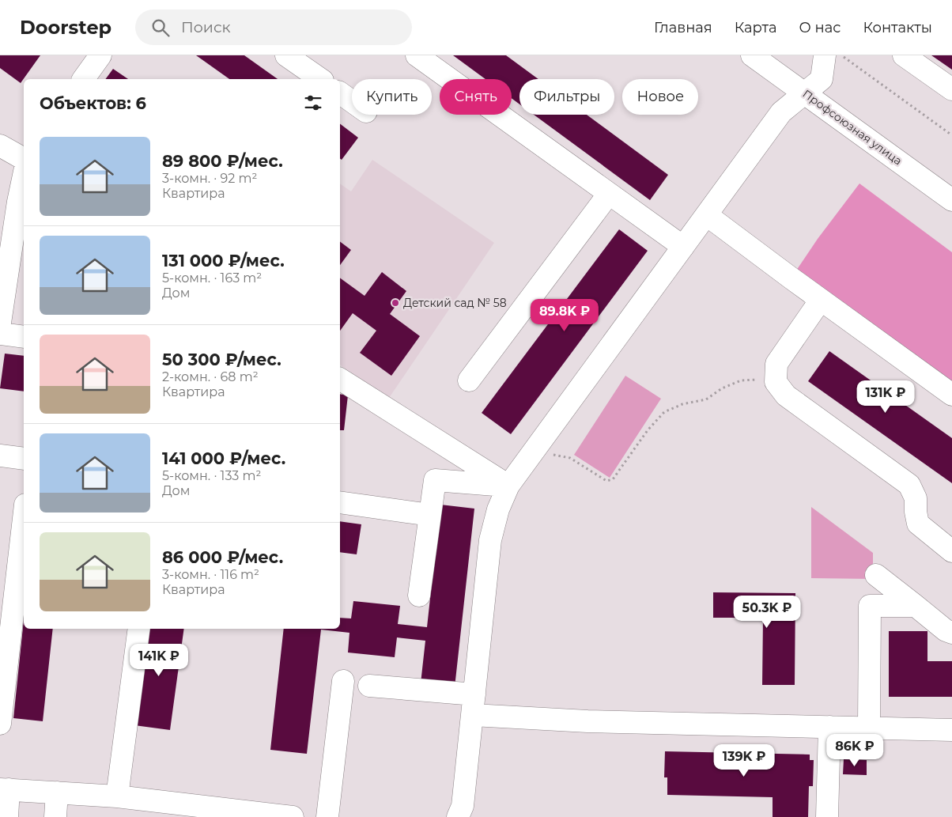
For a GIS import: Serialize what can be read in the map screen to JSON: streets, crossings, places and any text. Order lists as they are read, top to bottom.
{
  "streets": {
    "main road": ["Профсоюзная улица"]
  },
  "places": ["Детский сад № 58"],
  "page": {
    "header": "Doorstep",
    "search": "Поиск",
    "nav": [
      "Главная",
      "Карта",
      "О нас",
      "Контакты"
    ],
    "chip": [
      "Купить",
      "Снять",
      "Фильтры",
      "Новое"
    ],
    "heading": "Объектов: 6",
    "list": [
      {
        "name": "89 800 ₽/мес.",
        "note": "3-комн. · 92 m² · Квартира"
      },
      {
        "name": "131 000 ₽/мес.",
        "note": "5-комн. · 163 m² · Дом"
      },
      {
        "name": "50 300 ₽/мес.",
        "note": "2-комн. · 68 m² · Квартира"
      },
      {
        "name": "141 000 ₽/мес.",
        "note": "5-комн. · 133 m² · Дом"
      },
      {
        "name": "86 000 ₽/мес.",
        "note": "3-комн. · 116 m² · Квартира"
      }
    ],
    "price": [
      "89.8K ₽",
      "131K ₽",
      "50.3K ₽",
      "141K ₽",
      "86K ₽",
      "139K ₽"
    ]
  }
}
